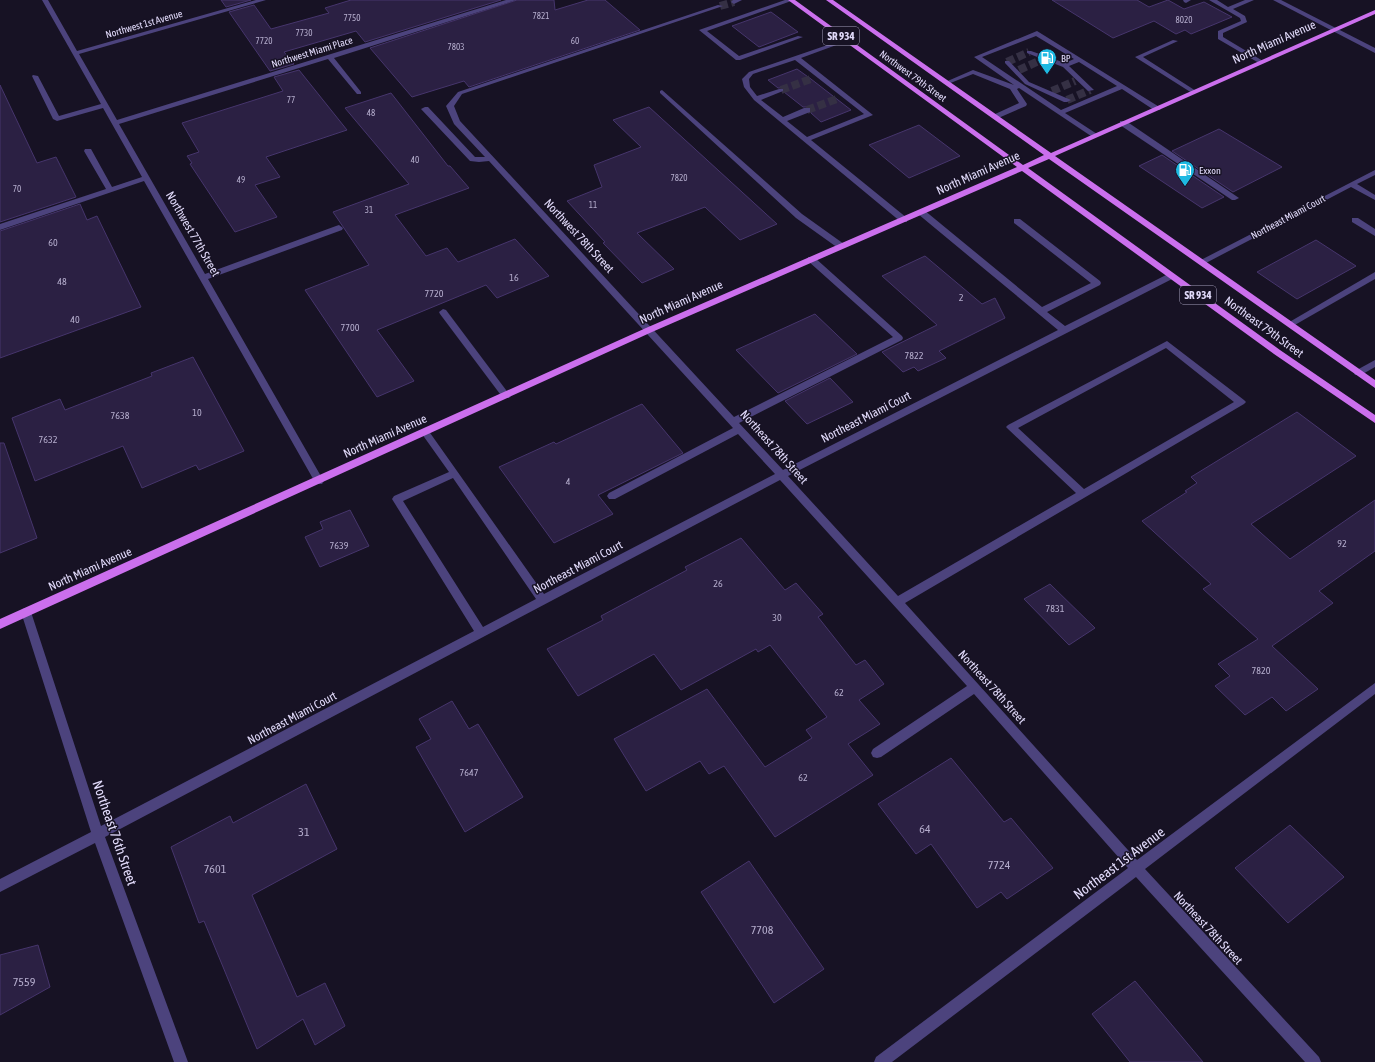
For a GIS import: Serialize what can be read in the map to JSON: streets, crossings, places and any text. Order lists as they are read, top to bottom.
{
  "streets": {
    "main road": [
      "SR 934",
      "North Miami Avenue",
      "Northwest 79th Street",
      "Northeast 79th Street"
    ],
    "street": [
      "Northwest 1st Avenue",
      "Northwest Miami Place",
      "Northeast Miami Court",
      "Northwest 77th Street",
      "Northwest 78th Street",
      "Northeast 78th Street",
      "Northeast 76th Street",
      "Northeast 1st Avenue"
    ]
  },
  "crossings": [
    ["Northwest 1st Avenue", "Northwest 77th Street"],
    ["North Miami Avenue", "Northwest 79th Street"],
    ["North Miami Avenue", "Northwest 77th Street"],
    ["North Miami Avenue", "Northwest 78th Street"],
    ["North Miami Avenue", "Northeast 79th Street"],
    ["North Miami Avenue", "Northeast 78th Street"],
    ["North Miami Avenue", "Northeast 76th Street"],
    ["Northwest Miami Place", "Northwest 77th Street"],
    ["Northwest 79th Street", "Northeast 79th Street"],
    ["Northeast Miami Court", "Northeast 79th Street"],
    ["Northeast Miami Court", "Northeast 78th Street"],
    ["Northeast Miami Court", "Northeast 76th Street"],
    ["Northwest 78th Street", "Northeast 78th Street"],
    ["Northeast 78th Street", "Northeast 1st Avenue"]
  ],
  "places": {
    "fuel station": ["BP", "Exxon"]
  },
  "house_numbers": [
    "7821",
    "7750",
    "8020",
    "7730",
    "7720",
    "60",
    "7803",
    "77",
    "48",
    "40",
    "7820",
    "49",
    "70",
    "11",
    "31",
    "60",
    "16",
    "48",
    "7720",
    "2",
    "40",
    "7700",
    "7822",
    "10",
    "7638",
    "7632",
    "4",
    "92",
    "7639",
    "26",
    "7831",
    "30",
    "7820",
    "62",
    "7647",
    "62",
    "64",
    "31",
    "7724",
    "7601",
    "7708",
    "7559"
  ]
}
